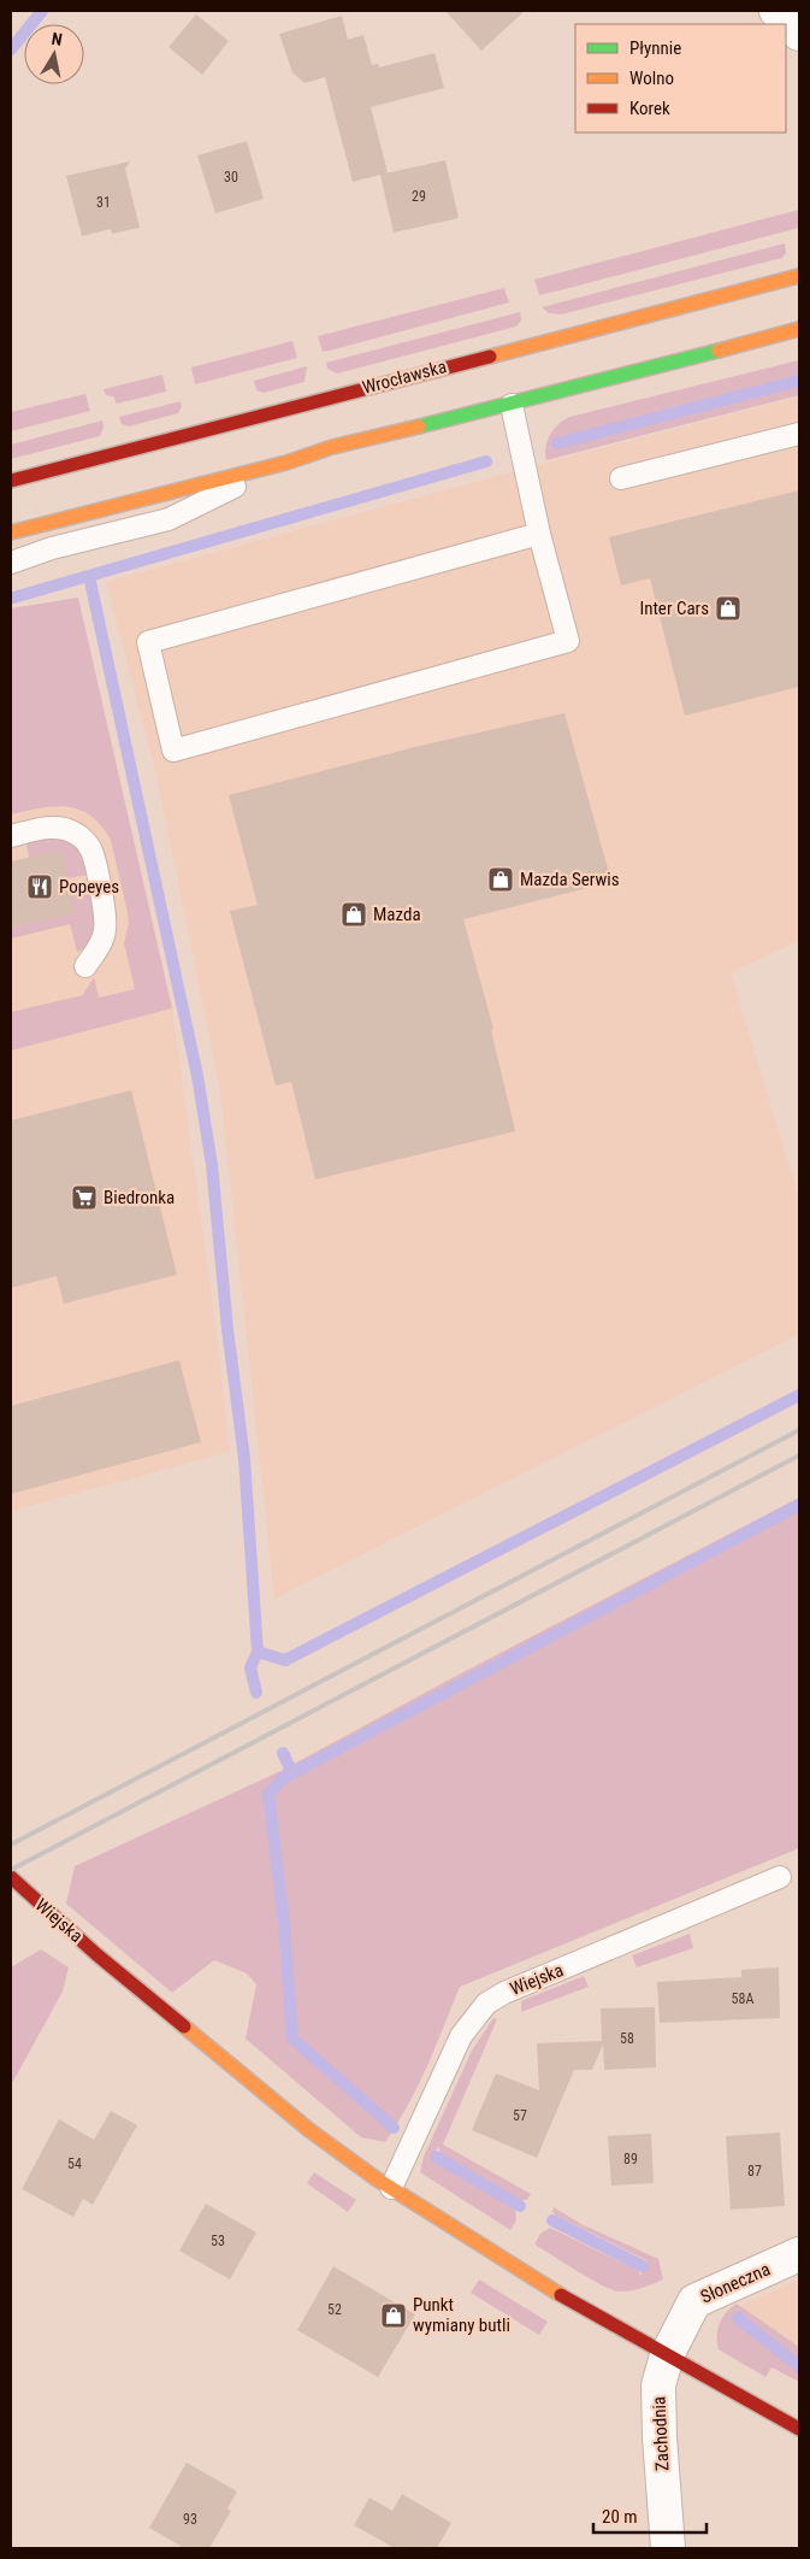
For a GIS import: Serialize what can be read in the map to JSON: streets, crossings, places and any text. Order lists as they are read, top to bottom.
{
  "streets": {
    "main road": ["Wrocławska", "Wiejska"],
    "street": ["Słoneczna", "Zachodnia"]
  },
  "crossings": [
    ["Wiejska", "Słoneczna"],
    ["Wiejska", "Zachodnia"],
    ["Słoneczna", "Zachodnia"]
  ],
  "places": {
    "shop": [
      "Inter Cars",
      "Mazda Serwis",
      "Mazda",
      "Punkt wymiany butli"
    ],
    "restaurant": ["Popeyes"],
    "supermarket": ["Biedronka"]
  },
  "house_numbers": [
    "30",
    "29",
    "31",
    "58A",
    "58",
    "57",
    "89",
    "54",
    "87",
    "53",
    "52",
    "93"
  ],
  "legend": ["Płynnie", "Wolno", "Korek"],
  "scale_bar": "20 m",
  "north": "top"
}
